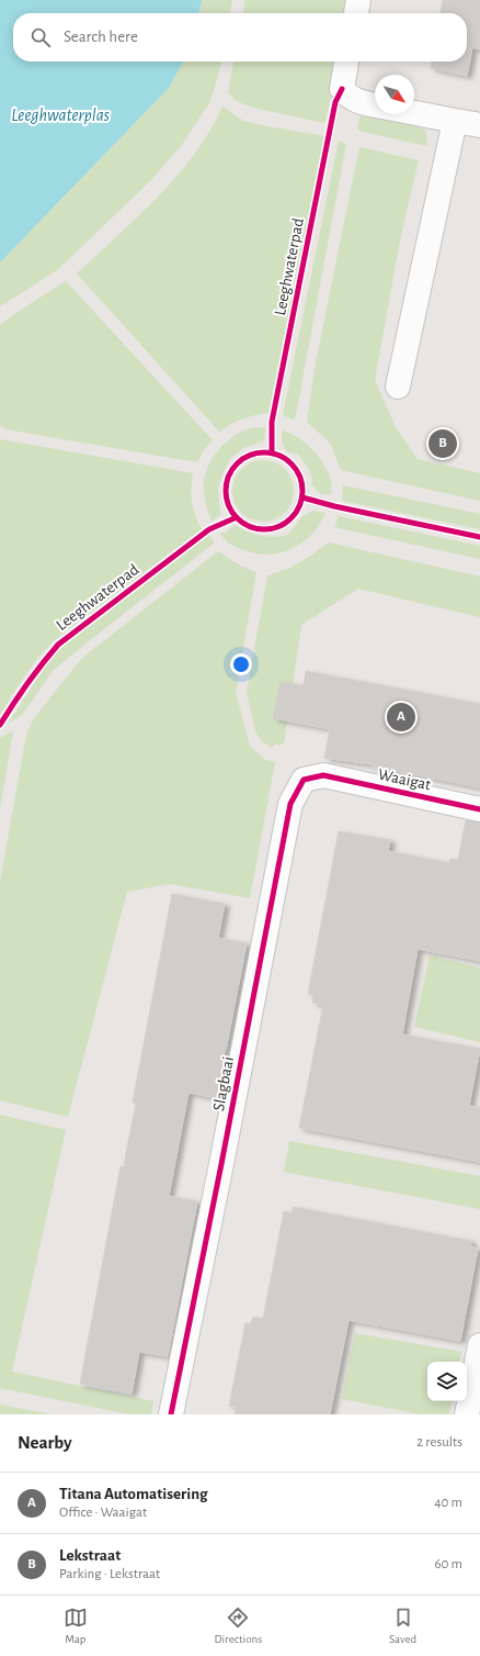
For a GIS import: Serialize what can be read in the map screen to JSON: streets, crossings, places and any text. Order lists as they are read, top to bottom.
{
  "streets": {
    "street": ["Waaigat", "Slagbaai"],
    "cycle path": ["Leeghwaterpad"]
  },
  "crossings": [
    ["Waaigat", "Slagbaai"]
  ],
  "water": ["Leeghwaterplas"],
  "north": "bottom right",
  "page": {
    "search": "Search here",
    "pins": ["B", "A"],
    "heading": ["Nearby", "2 results"],
    "list": [
      {
        "mark": "A",
        "name": "Titana Automatisering",
        "note": "Office · Waaigat",
        "value": "40 m"
      },
      {
        "mark": "B",
        "name": "Lekstraat",
        "note": "Parking · Lekstraat",
        "value": "60 m"
      }
    ],
    "nav": ["Map", "Directions", "Saved"]
  }
}
